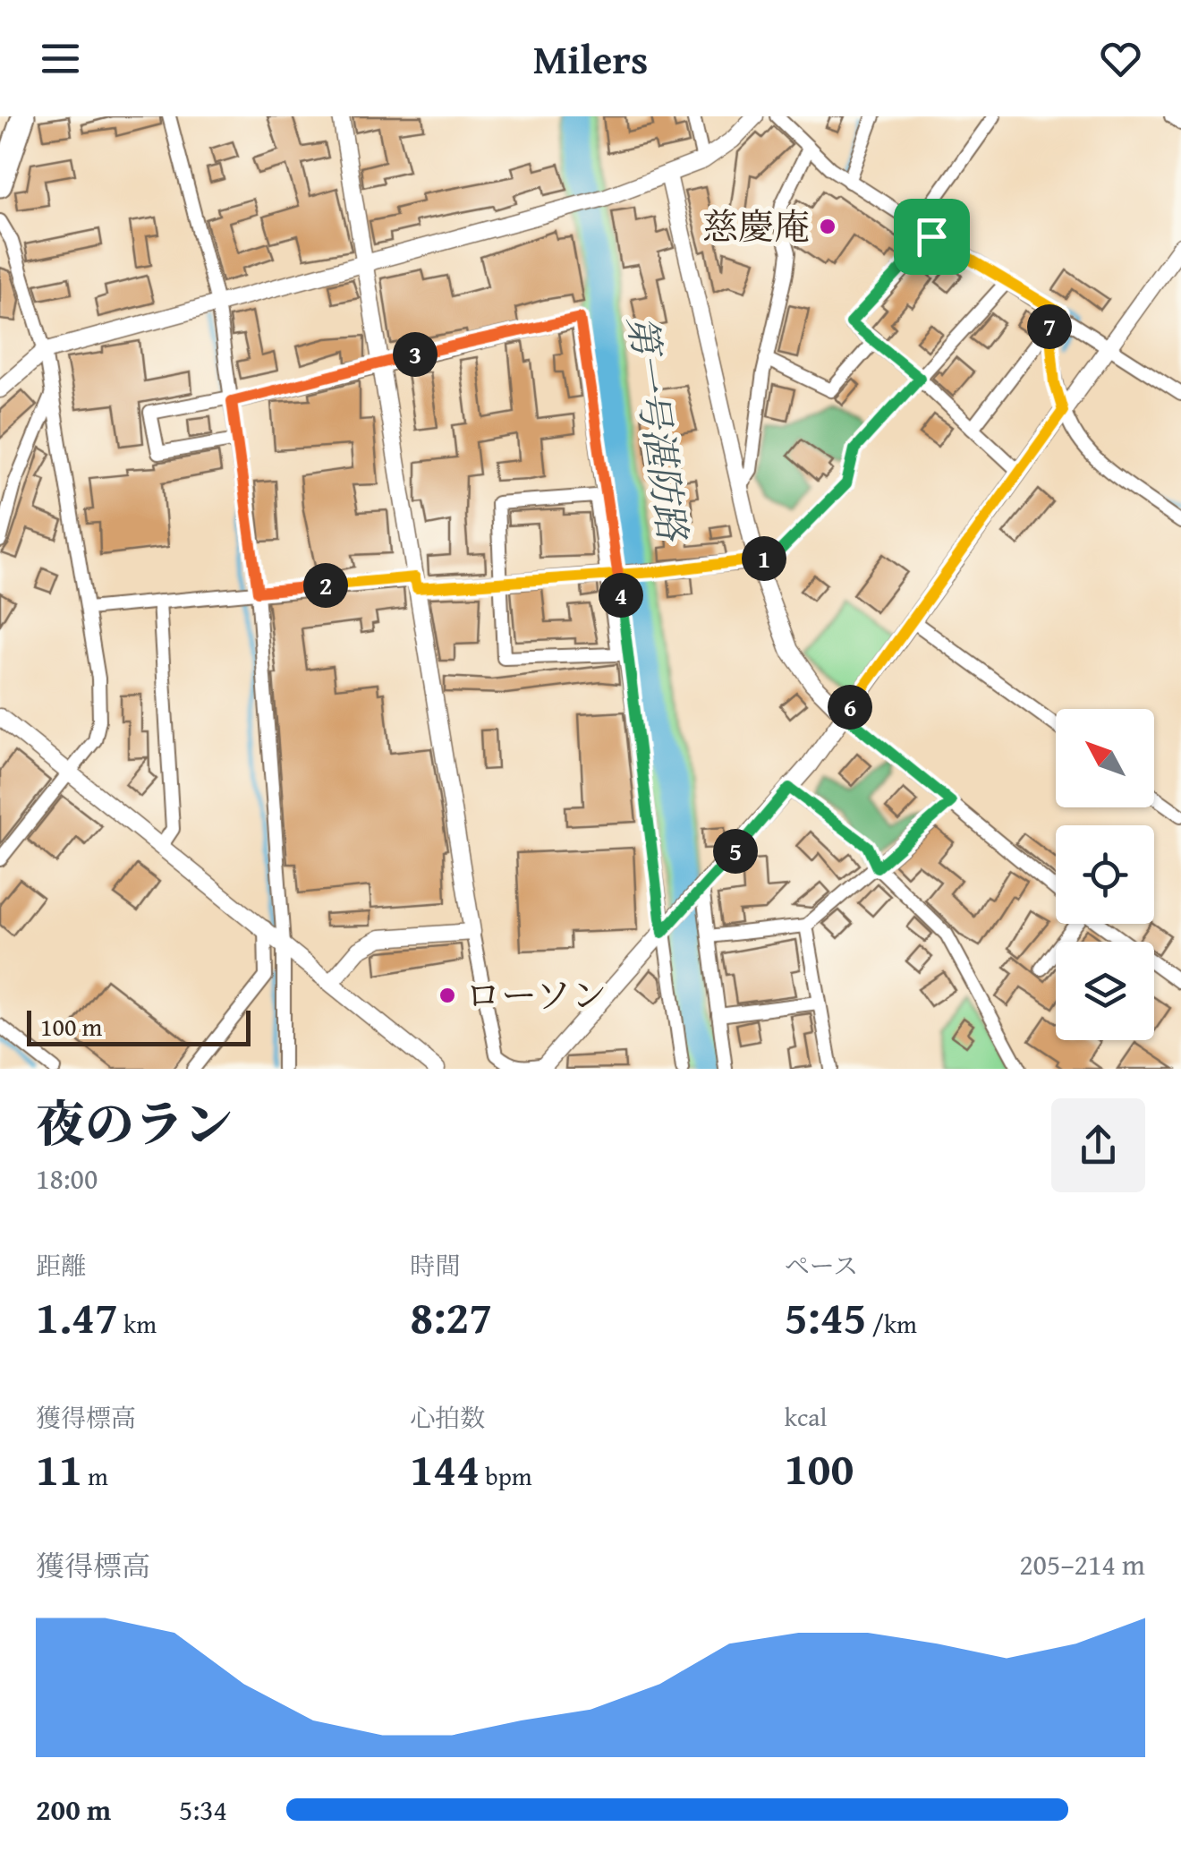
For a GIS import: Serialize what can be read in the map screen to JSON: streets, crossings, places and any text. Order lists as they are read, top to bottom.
{
  "water": ["第一号湛防路"],
  "places": ["慈慶庵", "ローソン"],
  "scale_bar": "100 m",
  "north": "top left",
  "page": {
    "header": "Milers",
    "pins": [
      "7",
      "3",
      "1",
      "2",
      "4",
      "6",
      "5"
    ],
    "scale": "100 m",
    "heading": ["夜のラン", "18:00"],
    "stats": [
      ["距離", "1.47 km"],
      ["時間", "8:27"],
      ["ペース", "5:45 /km"],
      ["獲得標高", "11 m"],
      ["心拍数", "144 bpm"],
      ["kcal", "100"]
    ],
    "chart": ["獲得標高", "205–214 m"],
    "list": [
      {
        "name": "200 m",
        "note": "5:34"
      }
    ]
  }
}
